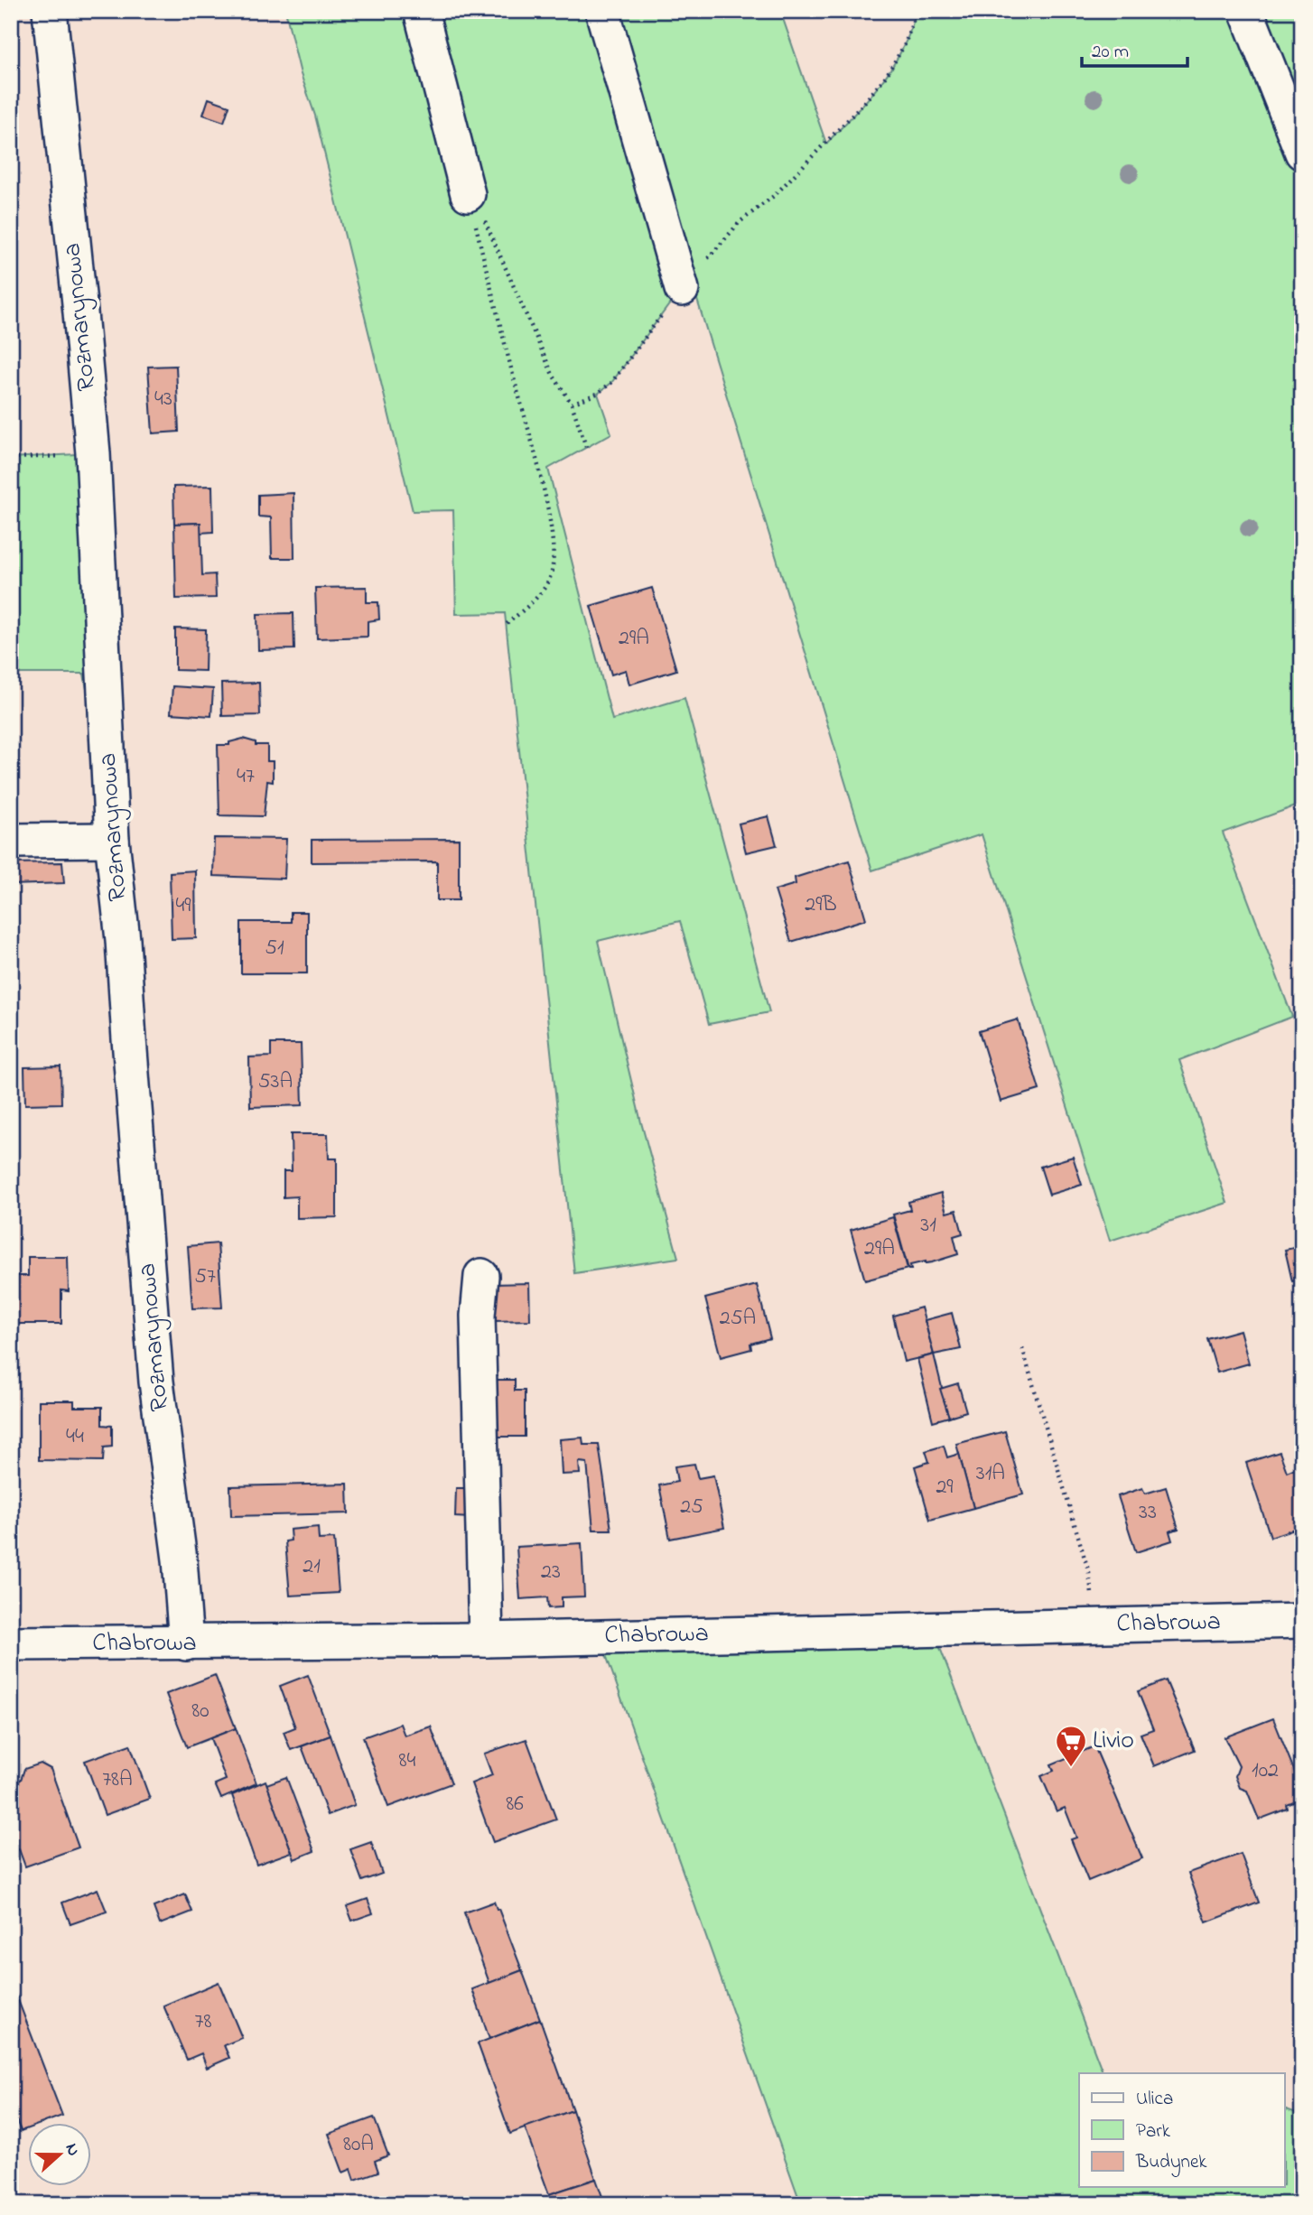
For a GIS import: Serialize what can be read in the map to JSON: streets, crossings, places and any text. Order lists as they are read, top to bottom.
{
  "streets": {
    "street": ["Rozmarynowa", "Chabrowa"]
  },
  "crossings": [
    ["Rozmarynowa", "Chabrowa"]
  ],
  "places": {
    "supermarket": ["Livio"]
  },
  "house_numbers": [
    "43",
    "29A",
    "47",
    "29B",
    "49",
    "51",
    "53A",
    "31",
    "29A",
    "57",
    "25A",
    "44",
    "31A",
    "29",
    "25",
    "33",
    "21",
    "23",
    "80",
    "84",
    "102",
    "78A",
    "86",
    "78",
    "80A"
  ],
  "legend": ["Ulica", "Park", "Budynek"],
  "scale_bar": "20 m",
  "north": "right"
}
